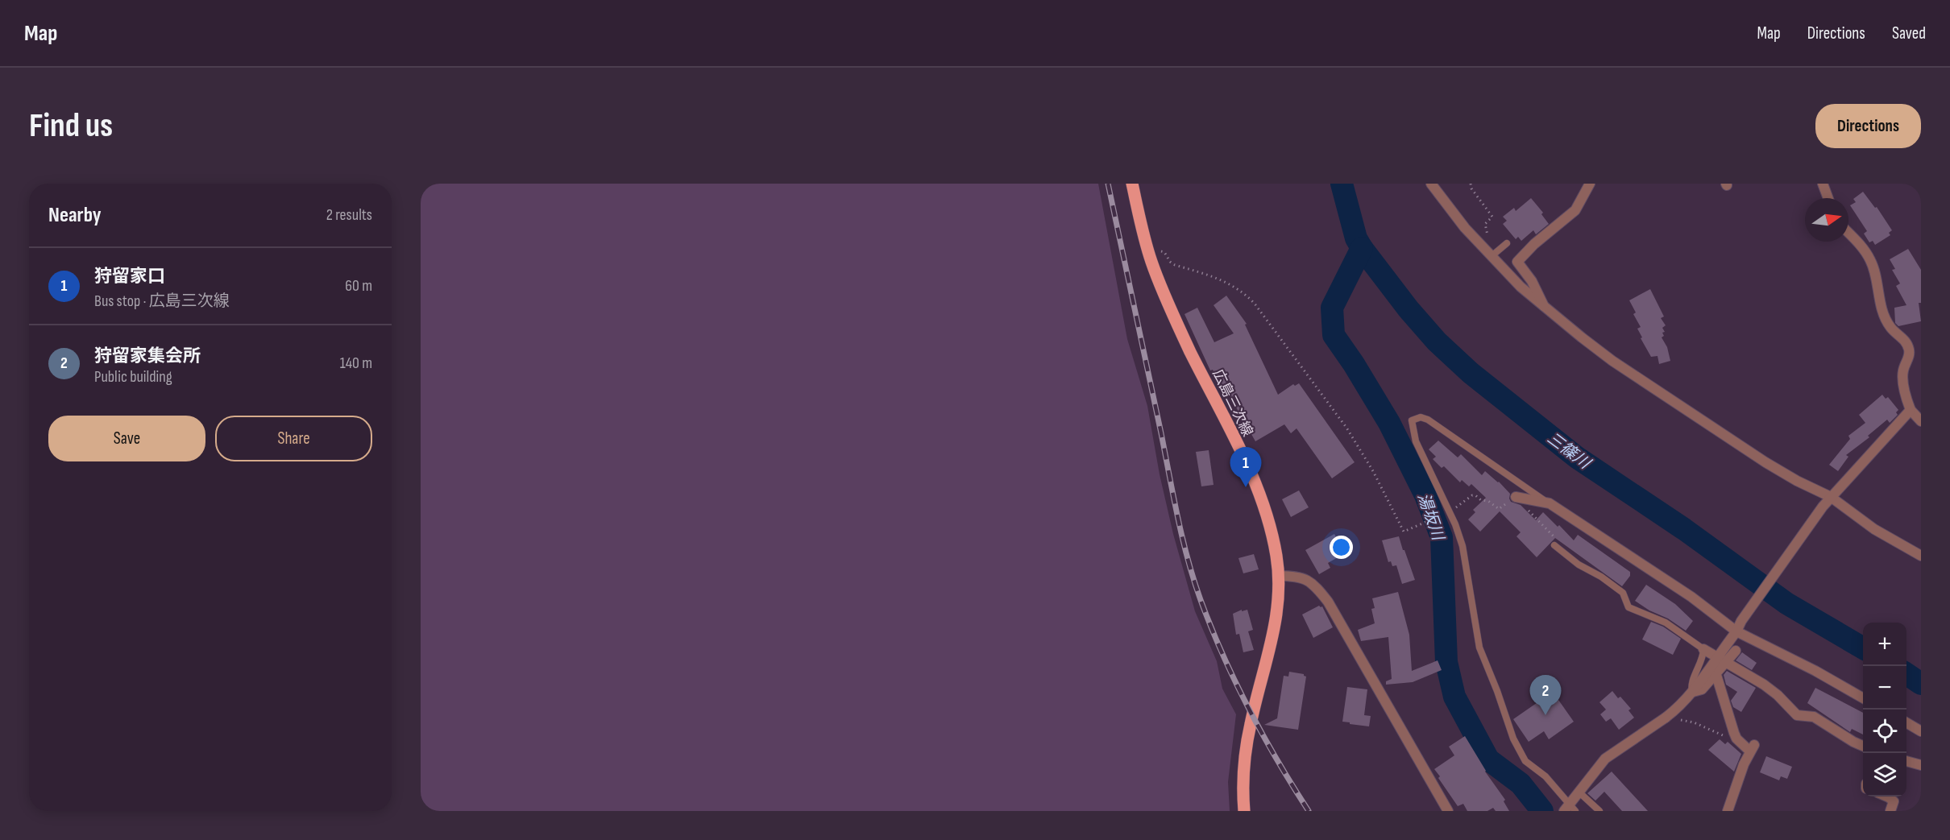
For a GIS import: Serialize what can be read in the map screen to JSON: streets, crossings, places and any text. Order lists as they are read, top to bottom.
{
  "streets": {
    "main road": ["広島三次線"]
  },
  "water": ["三篠川", "湯坂川"],
  "north": "right",
  "page": {
    "header": "Map",
    "nav": ["Map", "Directions", "Saved"],
    "buttons": [
      "Directions",
      ["Save", "Share"]
    ],
    "title": "Find us",
    "heading": ["Nearby", "2 results"],
    "list": [
      {
        "mark": "1",
        "name": "狩留家口",
        "note": "Bus stop · 広島三次線",
        "value": "60 m"
      },
      {
        "mark": "2",
        "name": "狩留家集会所",
        "note": "Public building",
        "value": "140 m"
      }
    ],
    "pins": ["1", "2"],
    "map_buttons": ["+", "−"]
  }
}
